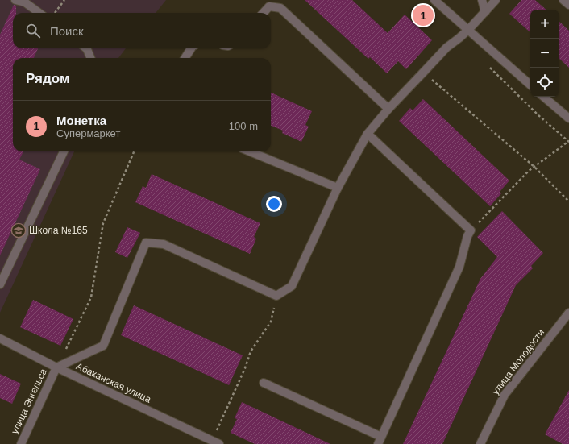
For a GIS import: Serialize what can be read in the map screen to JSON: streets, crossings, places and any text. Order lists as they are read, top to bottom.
{
  "streets": {
    "street": ["улица Молодости", "Абаканская улица", "улица Энгельса"]
  },
  "crossings": [
    ["Абаканская улица", "улица Энгельса"]
  ],
  "places": {
    "school or university": ["Школа №165"]
  },
  "page": {
    "pins": "1",
    "map_buttons": ["+", "−"],
    "search": "Поиск",
    "heading": "Рядом",
    "list": [
      {
        "mark": "1",
        "name": "Монетка",
        "note": "Супермаркет",
        "value": "100 m"
      }
    ]
  }
}
